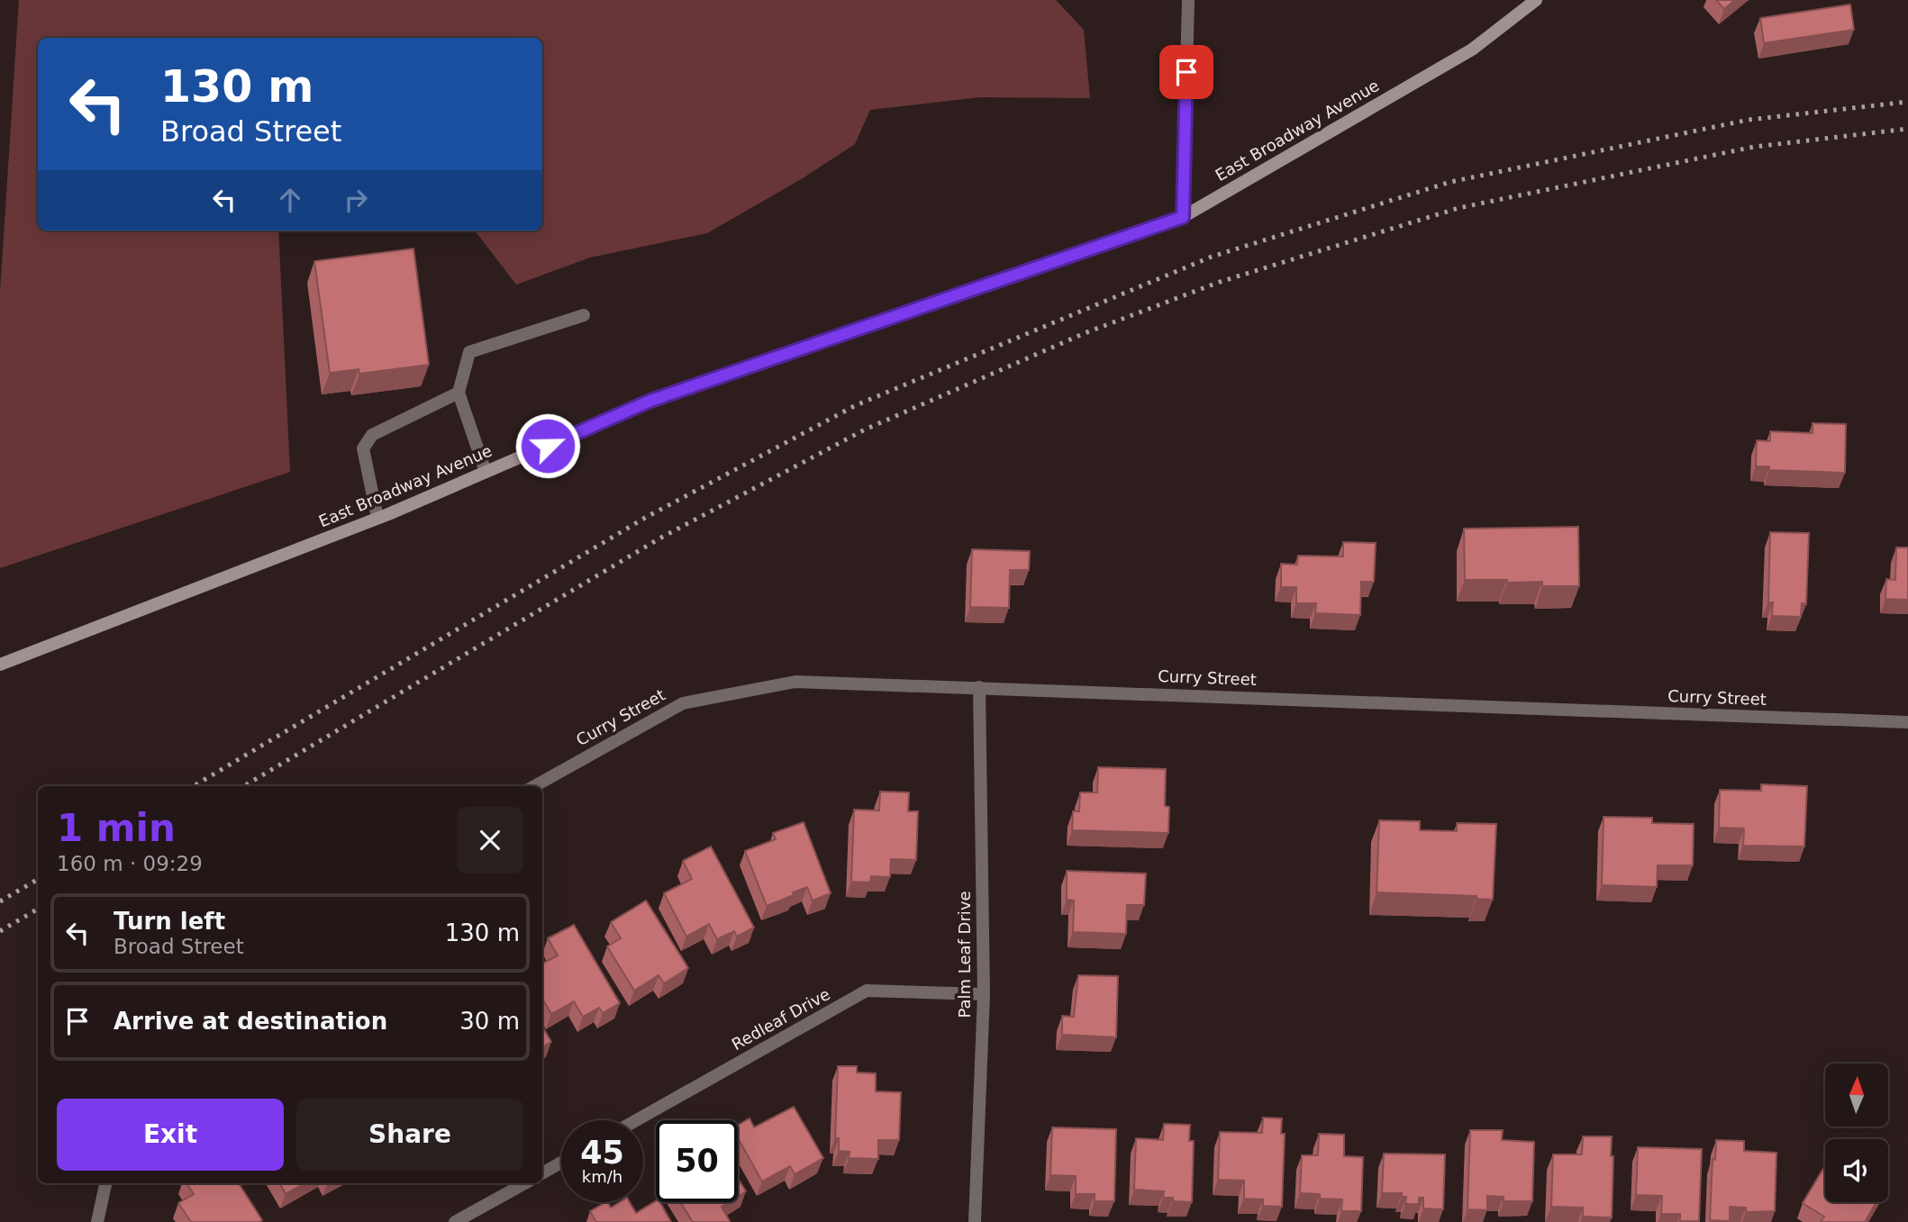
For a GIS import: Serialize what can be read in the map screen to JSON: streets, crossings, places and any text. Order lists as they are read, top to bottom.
{
  "streets": {
    "main road": ["East Broadway Avenue"],
    "street": ["Curry Street", "Palm Leaf Drive", "Redleaf Drive"]
  },
  "crossings": [
    ["Curry Street", "Palm Leaf Drive"],
    ["Palm Leaf Drive", "Redleaf Drive"]
  ],
  "north": "top",
  "page": {
    "turn": ["130 m", "Broad Street"],
    "heading": ["1 min", "160 m · 09:29"],
    "list": [
      {
        "name": "Turn left",
        "note": "Broad Street",
        "value": "130 m"
      },
      {
        "name": "Arrive at destination",
        "value": "30 m"
      }
    ],
    "buttons": ["Exit", "Share"],
    "speed": "45 km/h",
    "limit": "50"
  }
}
